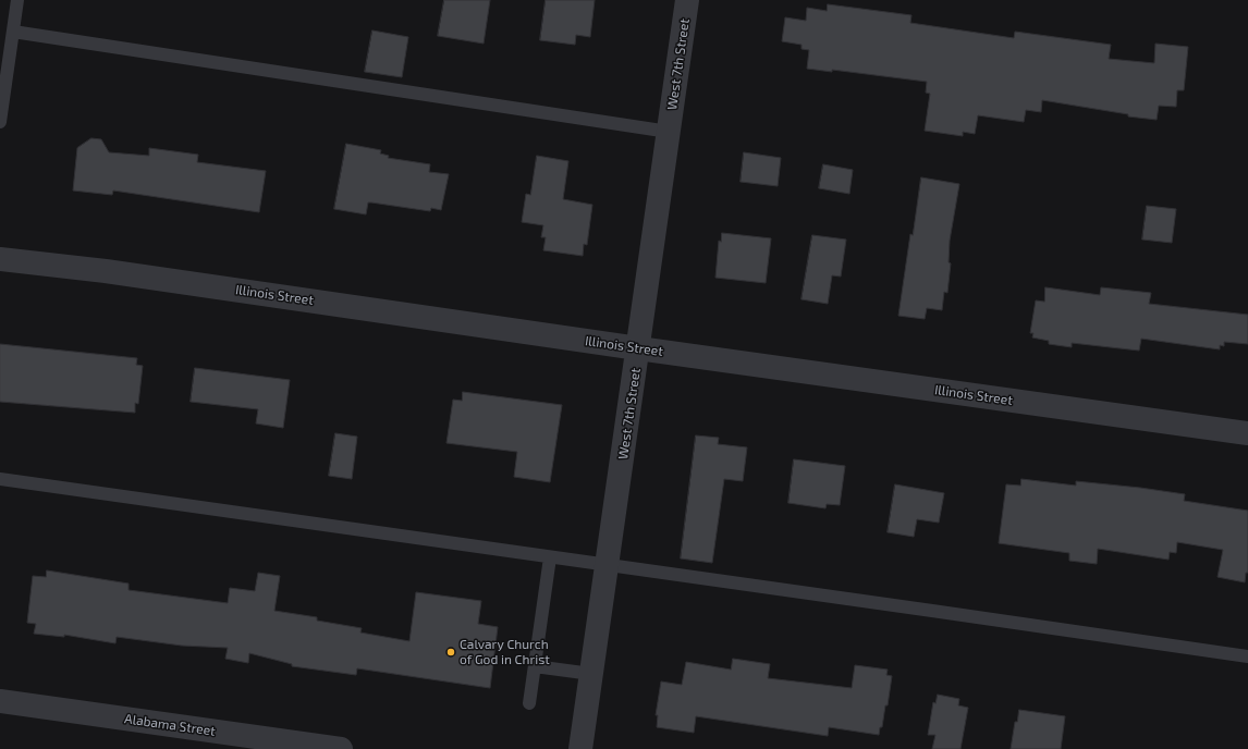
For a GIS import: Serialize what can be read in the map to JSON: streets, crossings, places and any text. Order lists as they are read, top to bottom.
{
  "streets": {
    "street": ["West 7th Street", "Illinois Street", "Alabama Street"]
  },
  "crossings": [
    ["West 7th Street", "Illinois Street"]
  ],
  "places": ["Calvary Church of God in Christ"]
}
